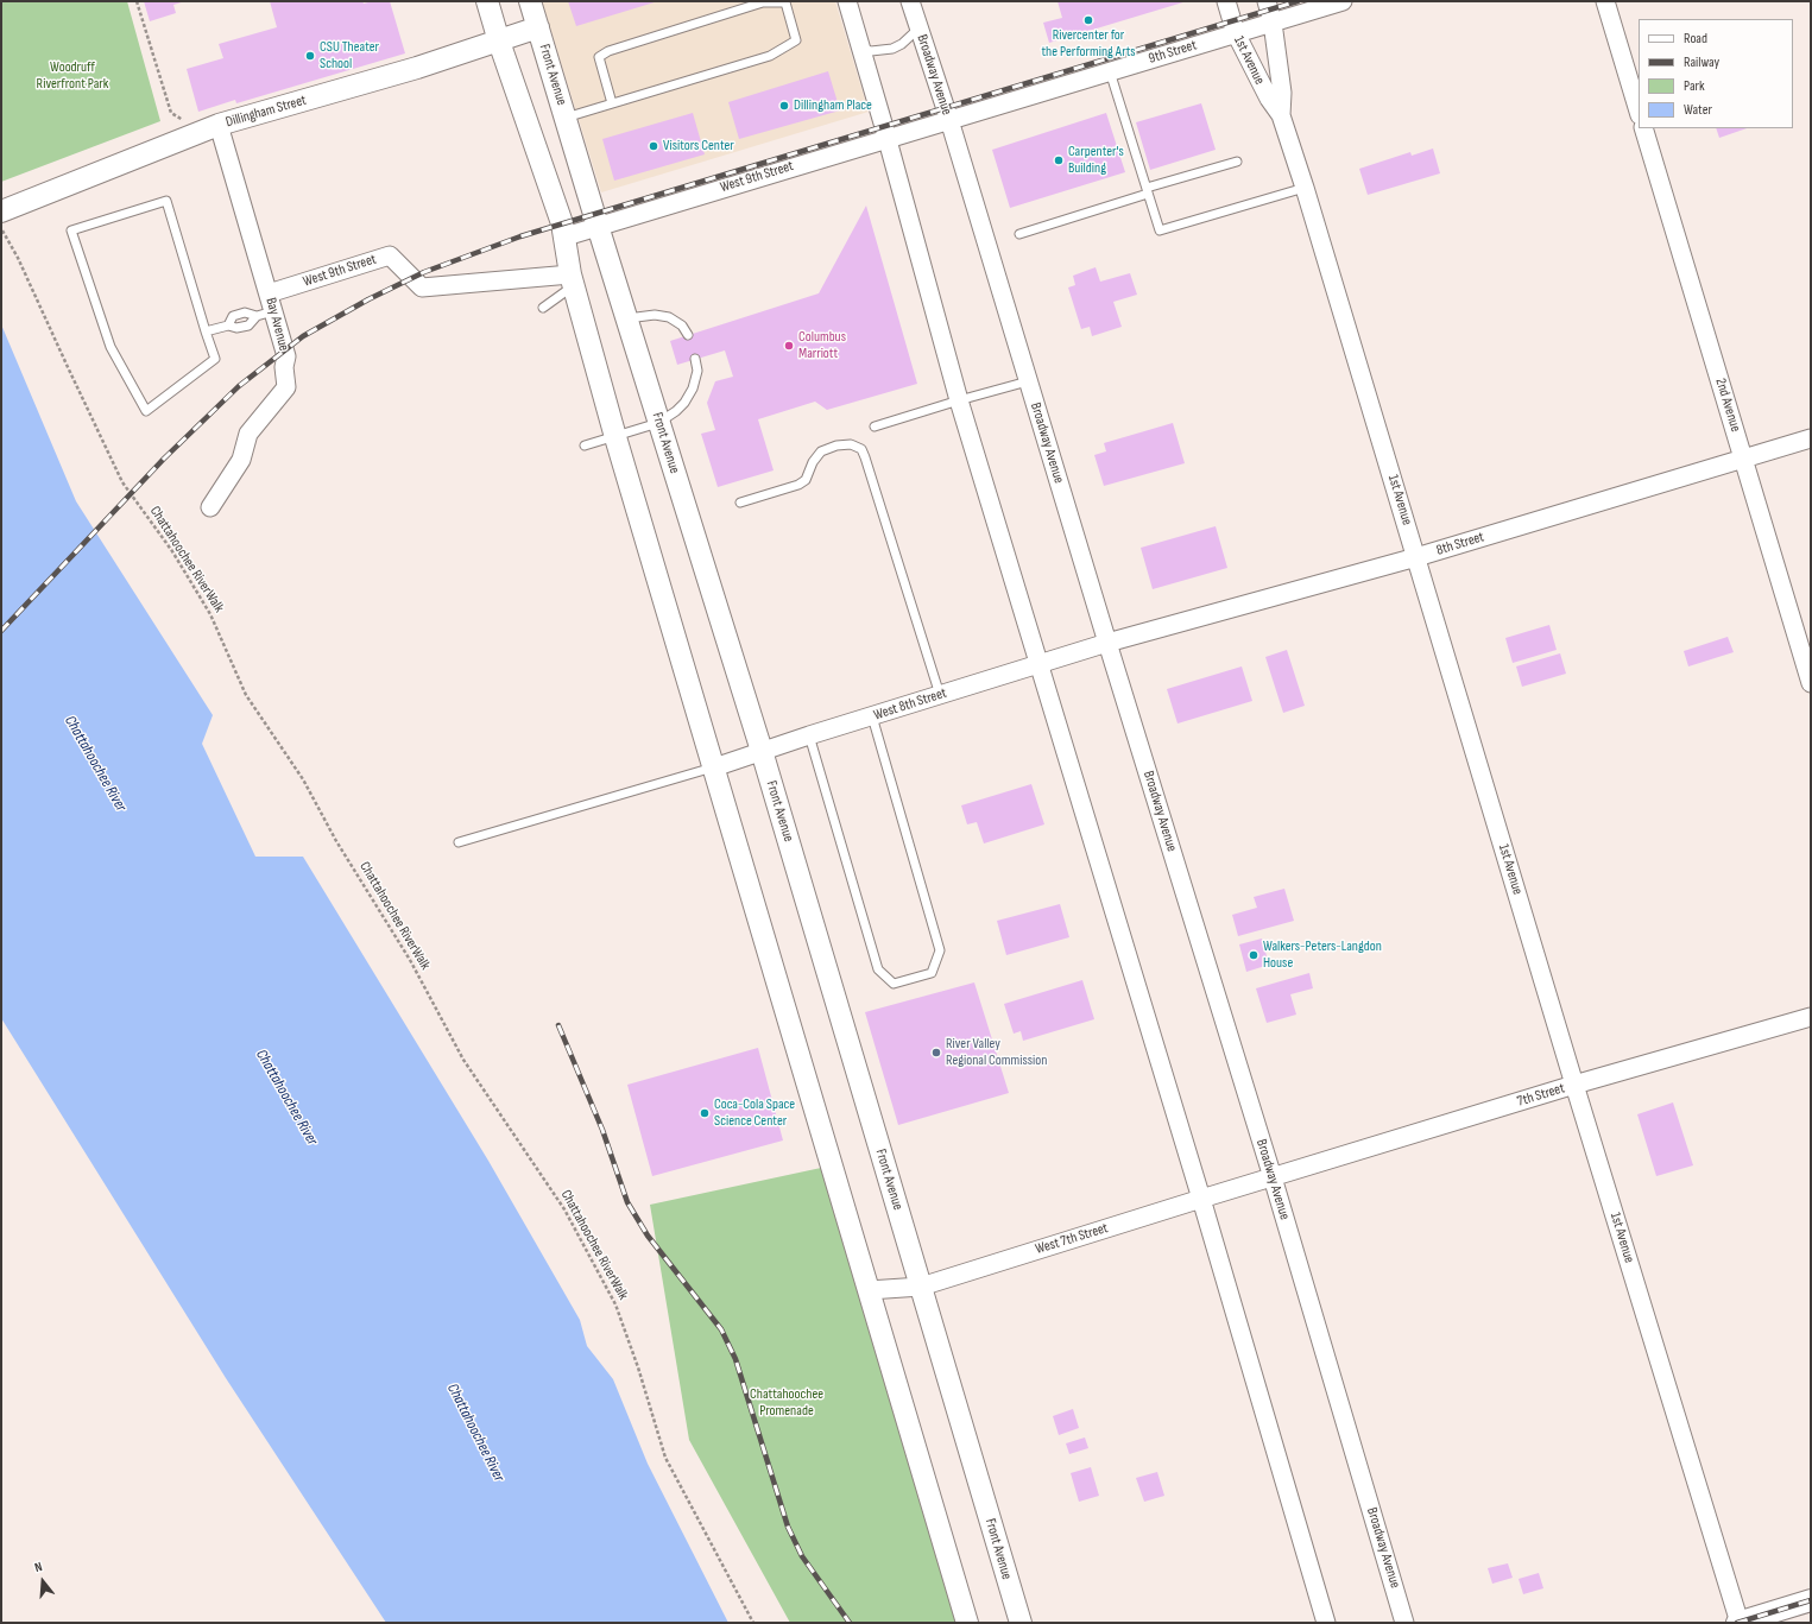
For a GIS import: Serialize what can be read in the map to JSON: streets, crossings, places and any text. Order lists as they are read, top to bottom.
{
  "streets": {
    "street": [
      "9th Street",
      "1st Avenue",
      "Front Avenue",
      "Broadway Avenue",
      "Dillingham Street",
      "West 9th Street",
      "Bay Avenue",
      "2nd Avenue",
      "8th Street",
      "West 8th Street",
      "7th Street",
      "West 7th Street"
    ],
    "path": ["Chattahoochee RiverWalk"]
  },
  "crossings": [
    ["9th Street", "1st Avenue"],
    ["9th Street", "Broadway Avenue"],
    ["9th Street", "West 9th Street"],
    ["1st Avenue", "8th Street"],
    ["1st Avenue", "7th Street"],
    ["Front Avenue", "Dillingham Street"],
    ["Front Avenue", "West 9th Street"],
    ["Front Avenue", "West 8th Street"],
    ["Front Avenue", "West 7th Street"],
    ["Broadway Avenue", "West 9th Street"],
    ["Broadway Avenue", "8th Street"],
    ["Broadway Avenue", "West 8th Street"],
    ["Broadway Avenue", "7th Street"],
    ["Broadway Avenue", "West 7th Street"],
    ["Dillingham Street", "Bay Avenue"],
    ["West 9th Street", "Bay Avenue"],
    ["2nd Avenue", "8th Street"],
    ["8th Street", "West 8th Street"],
    ["7th Street", "West 7th Street"]
  ],
  "water": ["Chattahoochee River"],
  "parks": ["Woodruff Riverfront Park", "Chattahoochee Promenade"],
  "places": [
    "Rivercenter for the Performing Arts",
    "CSU Theater School",
    "Dillingham Place",
    "Visitors Center",
    "Carpenter's Building",
    "Columbus Marriott",
    "Walkers-Peters-Langdon House",
    "River Valley Regional Commission",
    "Coca-Cola Space Science Center"
  ],
  "legend": [
    "Road",
    "Railway",
    "Park",
    "Water"
  ],
  "north": "top"
}
